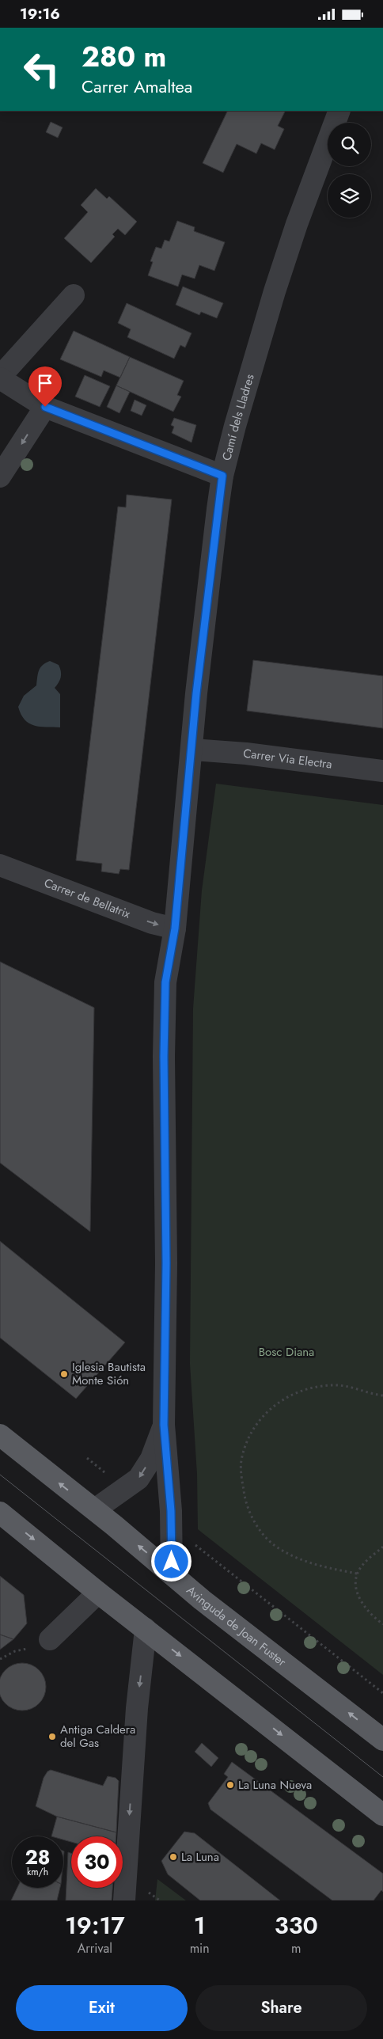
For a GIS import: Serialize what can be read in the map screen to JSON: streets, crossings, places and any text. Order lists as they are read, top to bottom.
{
  "streets": {
    "main road": ["Avinguda de Joan Fuster"],
    "street": ["Camí dels Lladres", "Carrer Via Electra", "Carrer de Bellatrix"]
  },
  "crossings": [
    ["Camí dels Lladres", "Carrer Via Electra"],
    ["Camí dels Lladres", "Carrer de Bellatrix"],
    ["Camí dels Lladres", "Avinguda de Joan Fuster"]
  ],
  "one_way": ["Carrer de Bellatrix"],
  "parks": ["Bosc Diana"],
  "places": [
    "Iglesia Bautista Monte Sión",
    "Antiga Caldera del Gas",
    "La Luna Nueva",
    "La Luna"
  ],
  "page": {
    "status": "19:16",
    "turn": ["280 m", "Carrer Amaltea"],
    "speed": "28 km/h",
    "limit": "30",
    "eta": [
      "19:17",
      "Arrival",
      "1",
      "min",
      "330",
      "m"
    ],
    "buttons": ["Exit", "Share"]
  }
}
